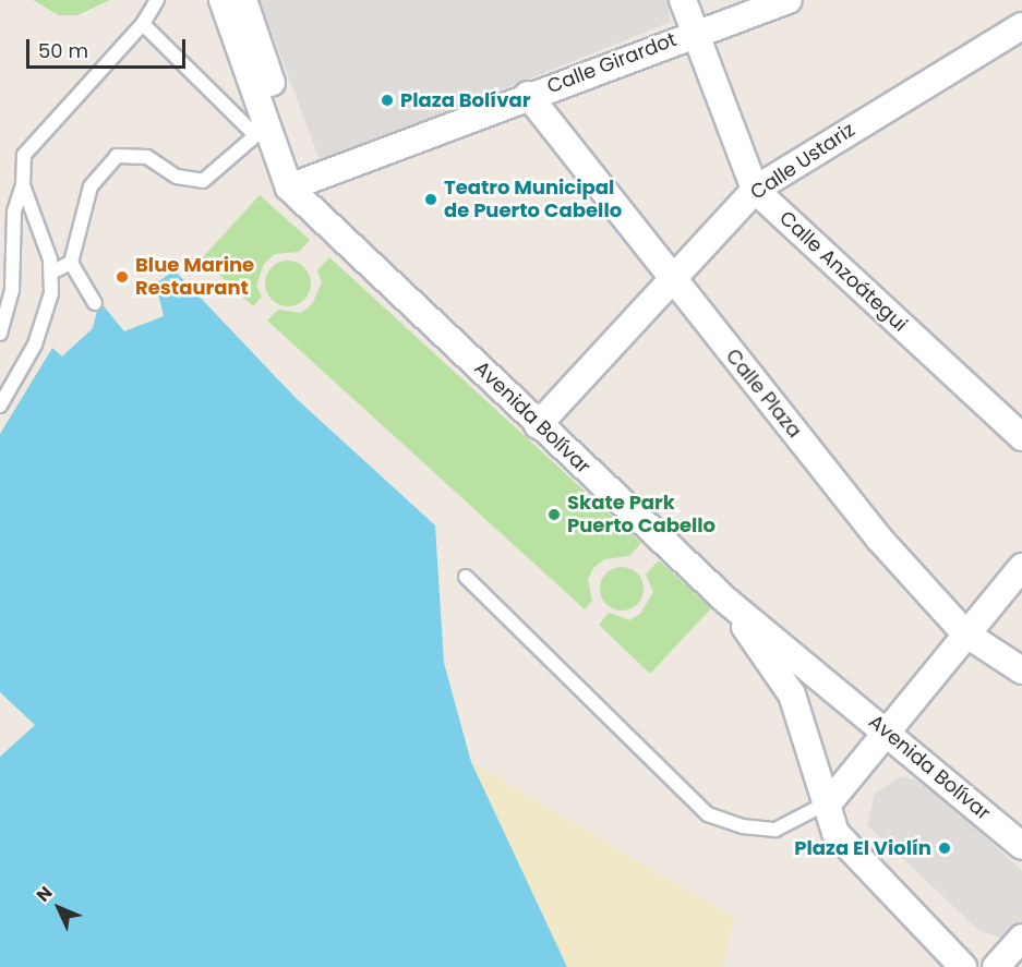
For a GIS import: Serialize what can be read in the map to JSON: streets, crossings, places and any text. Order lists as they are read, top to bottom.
{
  "streets": {
    "street": [
      "Calle Girardot",
      "Calle Ustariz",
      "Calle Anzoátegui",
      "Calle Plaza",
      "Avenida Bolívar"
    ]
  },
  "crossings": [
    ["Calle Girardot", "Calle Anzoátegui"],
    ["Calle Girardot", "Calle Plaza"],
    ["Calle Girardot", "Avenida Bolívar"],
    ["Calle Ustariz", "Calle Anzoátegui"],
    ["Calle Ustariz", "Calle Plaza"],
    ["Calle Ustariz", "Avenida Bolívar"]
  ],
  "places": [
    "Plaza Bolívar",
    "Teatro Municipal de Puerto Cabello",
    "Blue Marine Restaurant",
    "Skate Park Puerto Cabello",
    "Plaza El Violín"
  ],
  "scale_bar": "50 m",
  "north": "top left"
}
